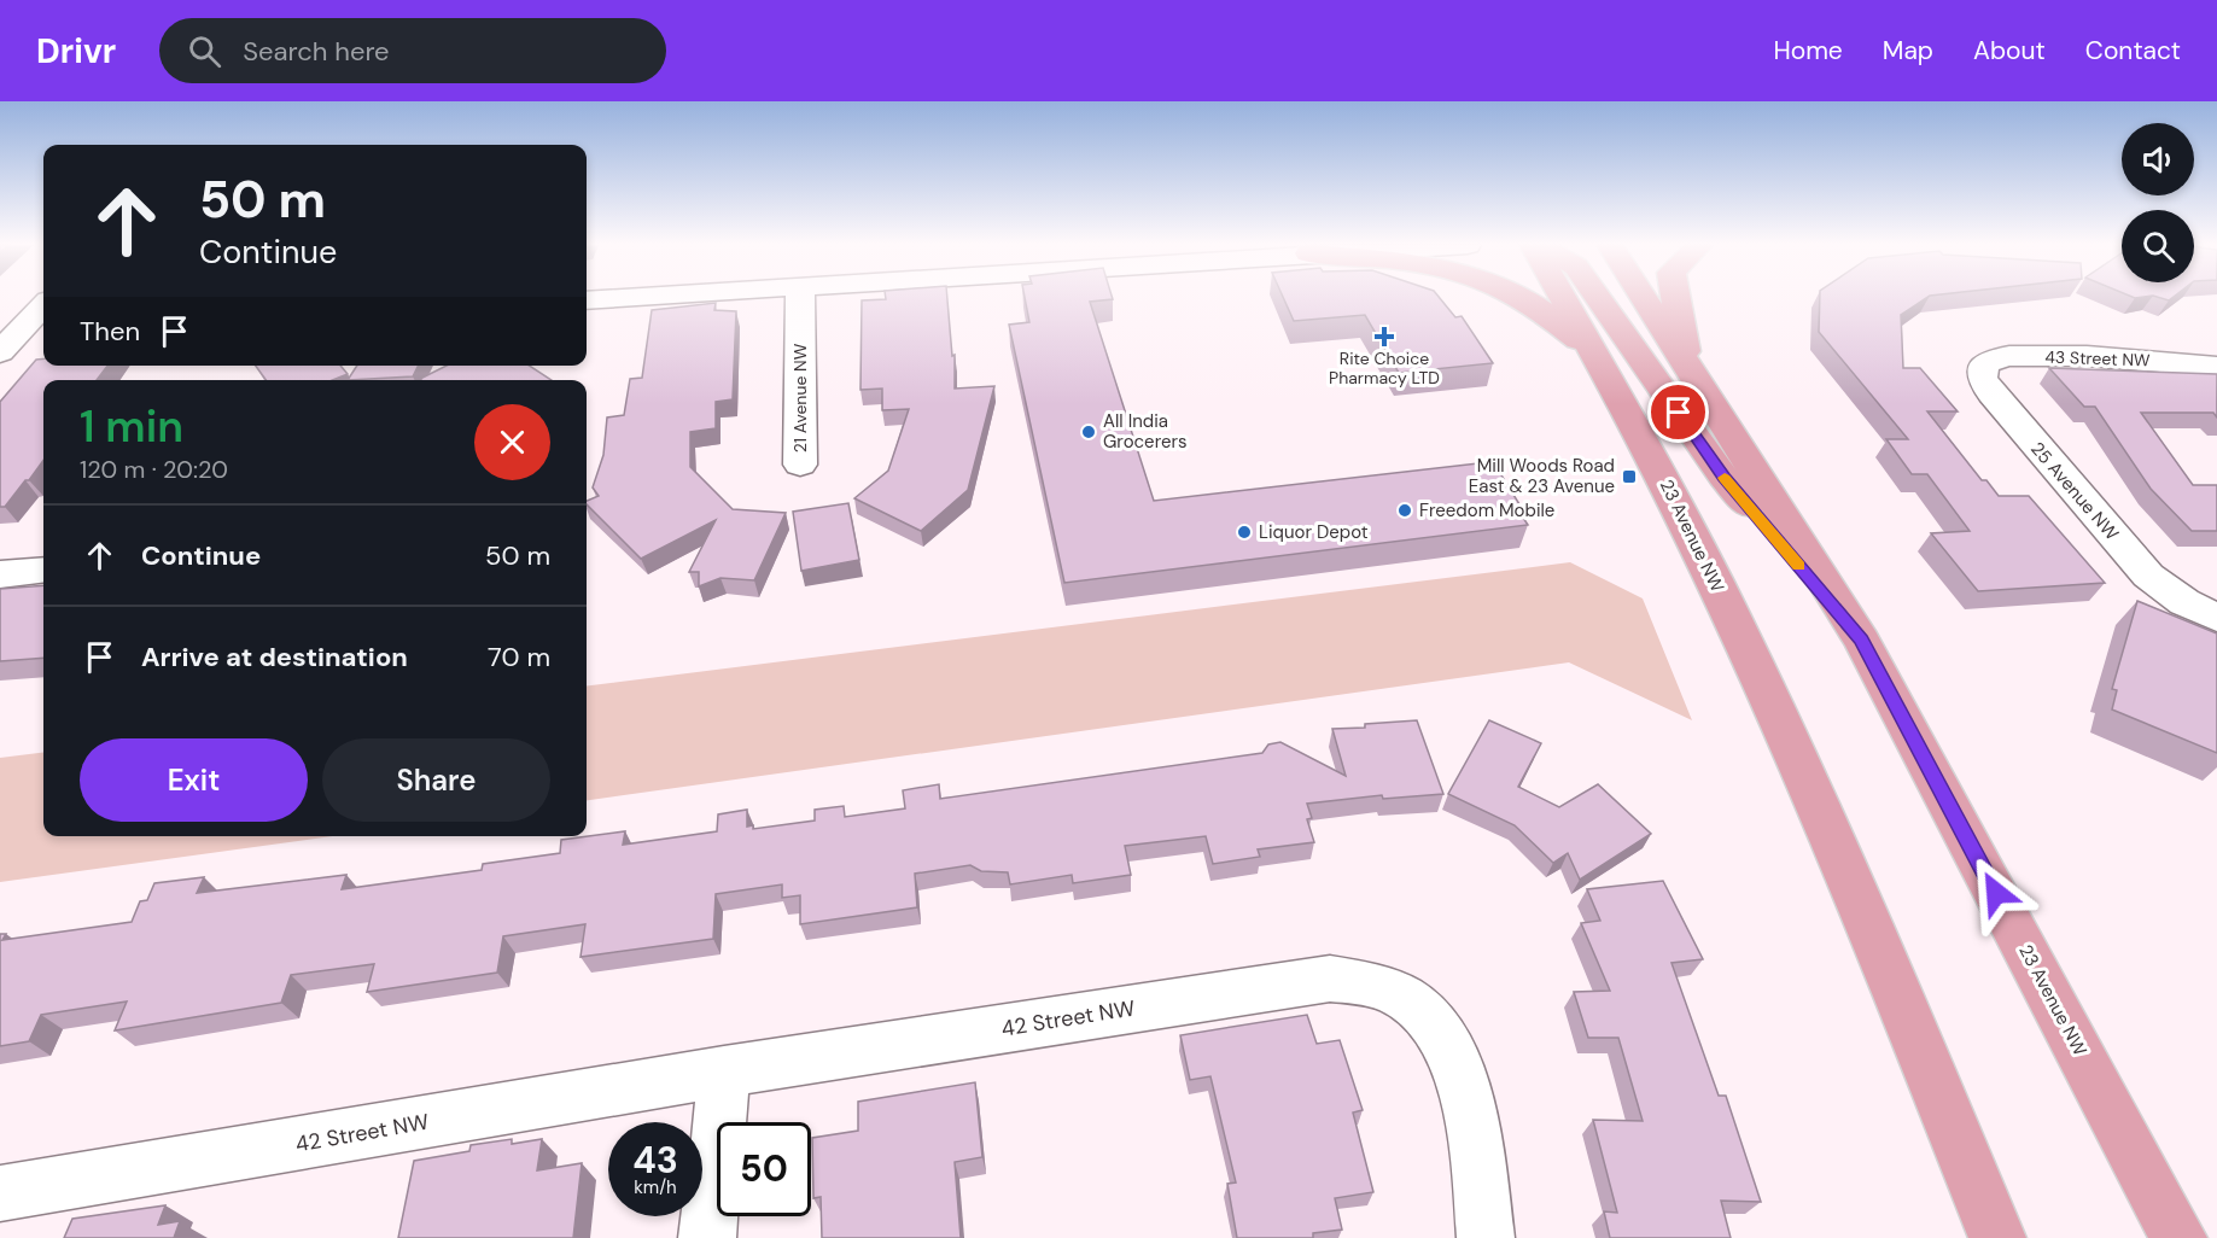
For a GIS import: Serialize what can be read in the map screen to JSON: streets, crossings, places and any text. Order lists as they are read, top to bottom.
{
  "streets": {
    "main road": ["23 Avenue NW"],
    "street": [
      "43 Street NW",
      "21 Avenue NW",
      "25 Avenue NW",
      "42 Street NW"
    ]
  },
  "crossings": [
    ["43 Street NW", "25 Avenue NW"]
  ],
  "places": {
    "health": ["Rite Choice Pharmacy LTD"],
    "other": ["All India Grocerers", "Freedom Mobile", "Liquor Depot"],
    "transit": ["Mill Woods Road East & 23 Avenue"]
  },
  "page": {
    "header": "Drivr",
    "search": "Search here",
    "nav": [
      "Home",
      "Map",
      "About",
      "Contact"
    ],
    "turn": ["50 m", "Continue"],
    "then": "Then",
    "heading": ["1 min", "120 m · 20:20"],
    "list": [
      {
        "name": "Continue",
        "value": "50 m"
      },
      {
        "name": "Arrive at destination",
        "value": "70 m"
      }
    ],
    "buttons": ["Exit", "Share"],
    "speed": "43 km/h",
    "limit": "50"
  }
}
